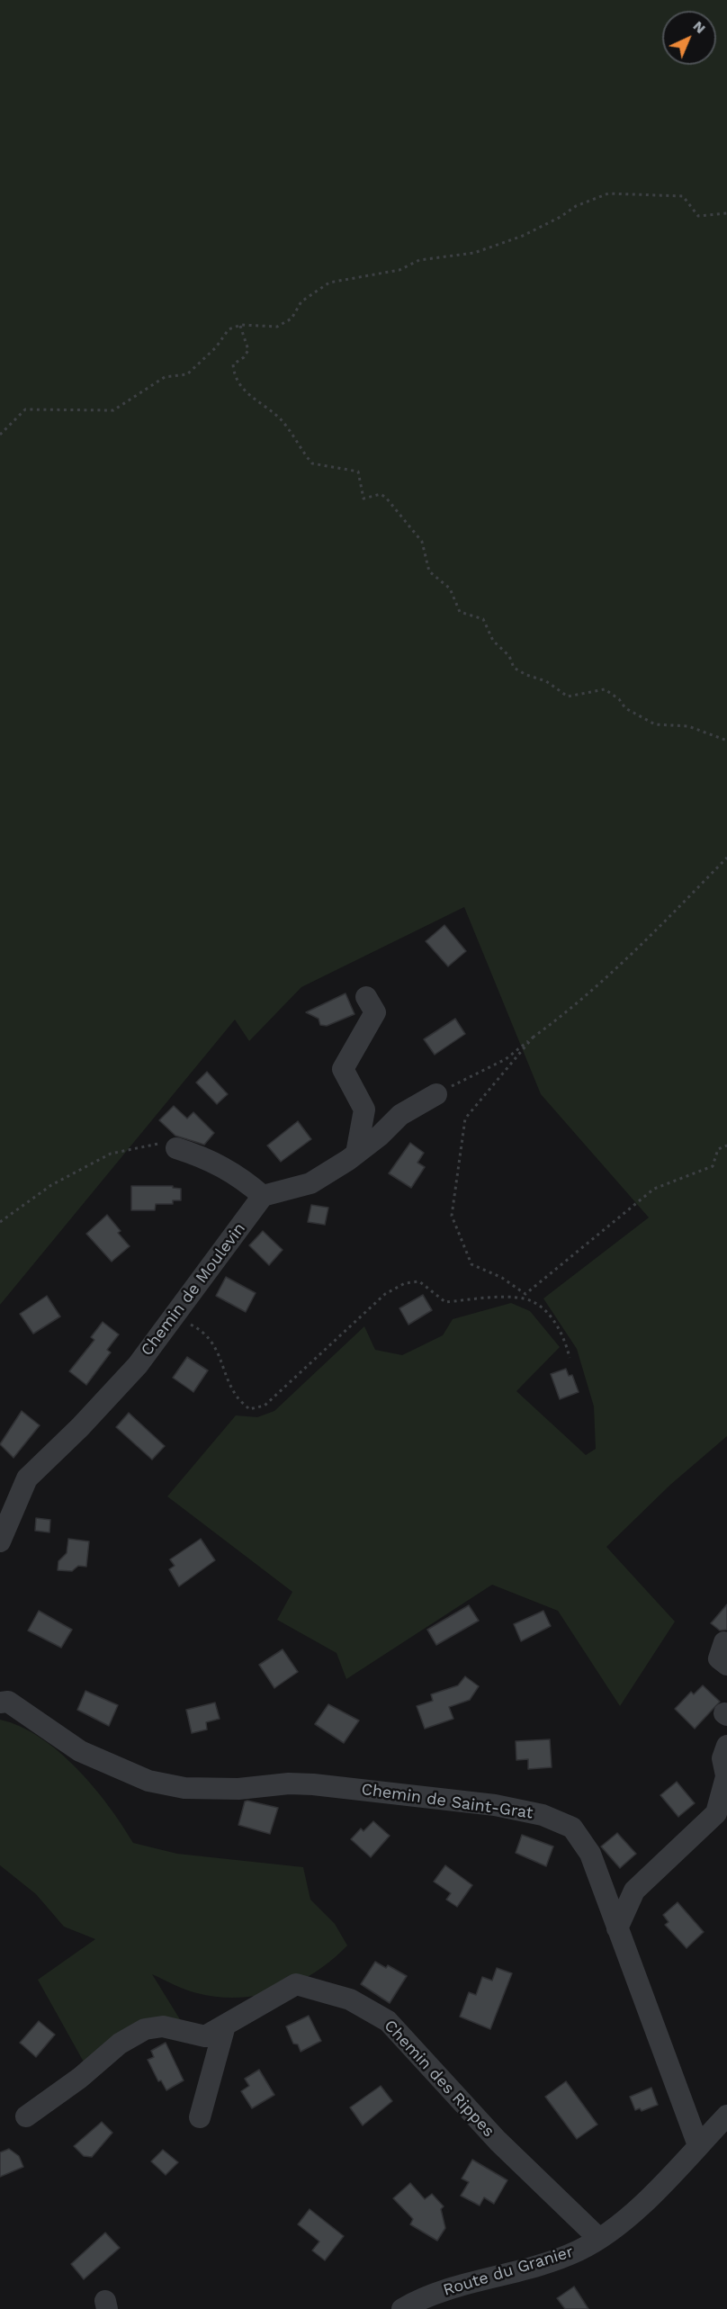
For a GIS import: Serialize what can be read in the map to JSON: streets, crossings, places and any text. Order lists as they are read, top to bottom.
{
  "streets": {
    "street": [
      "Chemin de Moulevin",
      "Chemin de Saint-Grat",
      "Chemin des Rippes",
      "Route du Granier"
    ]
  },
  "crossings": [
    ["Chemin de Saint-Grat", "Route du Granier"],
    ["Chemin des Rippes", "Route du Granier"]
  ],
  "north": "top right"
}
